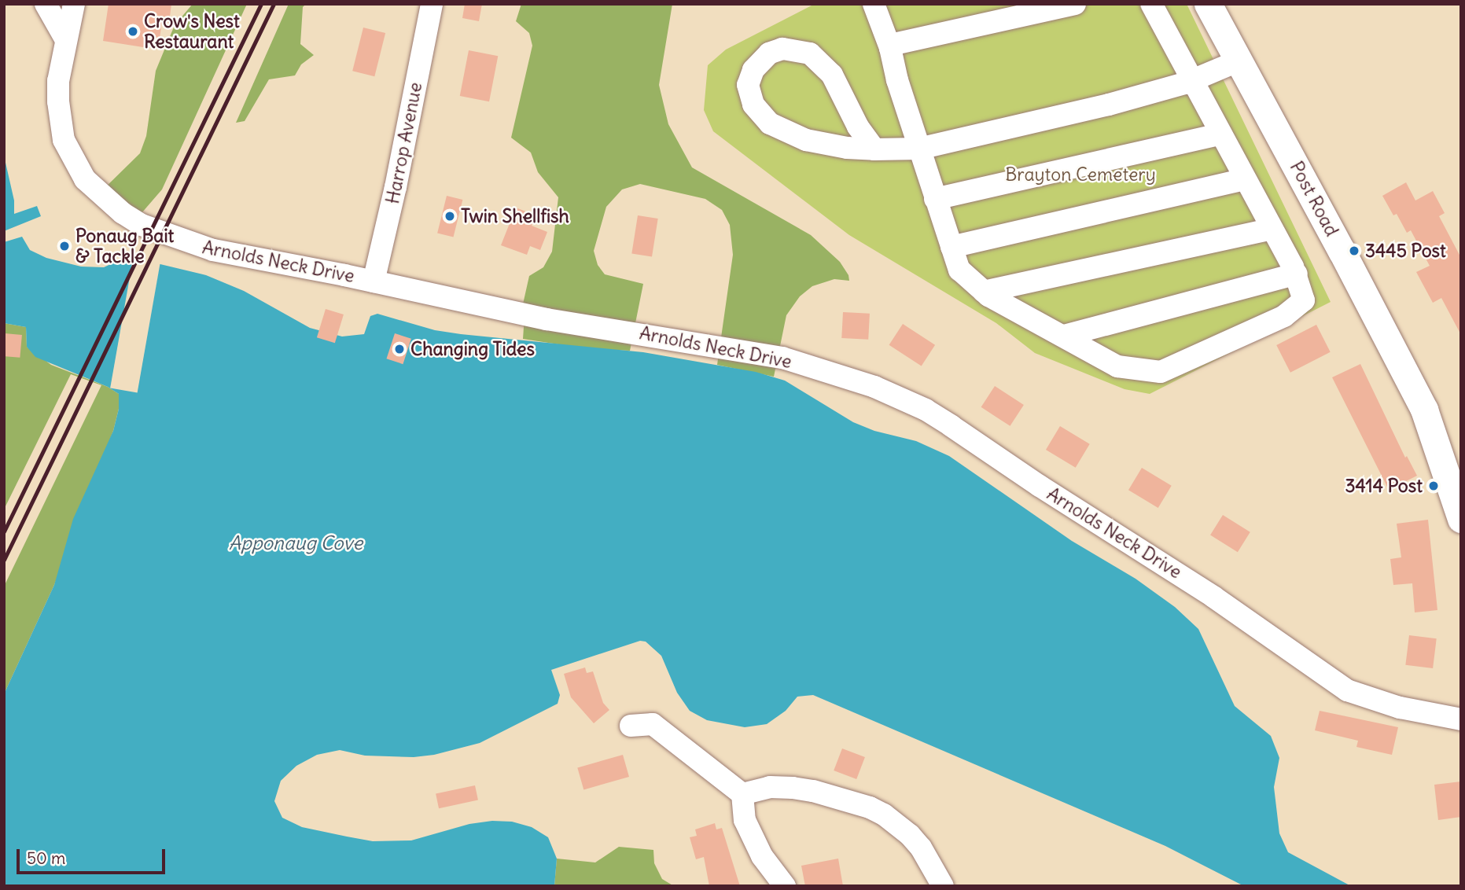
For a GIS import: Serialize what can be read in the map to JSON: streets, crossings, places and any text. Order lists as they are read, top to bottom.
{
  "streets": {
    "main road": ["Post Road"],
    "street": ["Harrop Avenue", "Arnolds Neck Drive"]
  },
  "crossings": [
    ["Harrop Avenue", "Arnolds Neck Drive"]
  ],
  "water": ["Apponaug Cove"],
  "parks": ["Brayton Cemetery"],
  "places": [
    "Crow's Nest Restaurant",
    "Twin Shellfish",
    "Ponaug Bait & Tackle",
    "3445 Post",
    "Changing Tides",
    "3414 Post"
  ],
  "scale_bar": "50 m"
}
